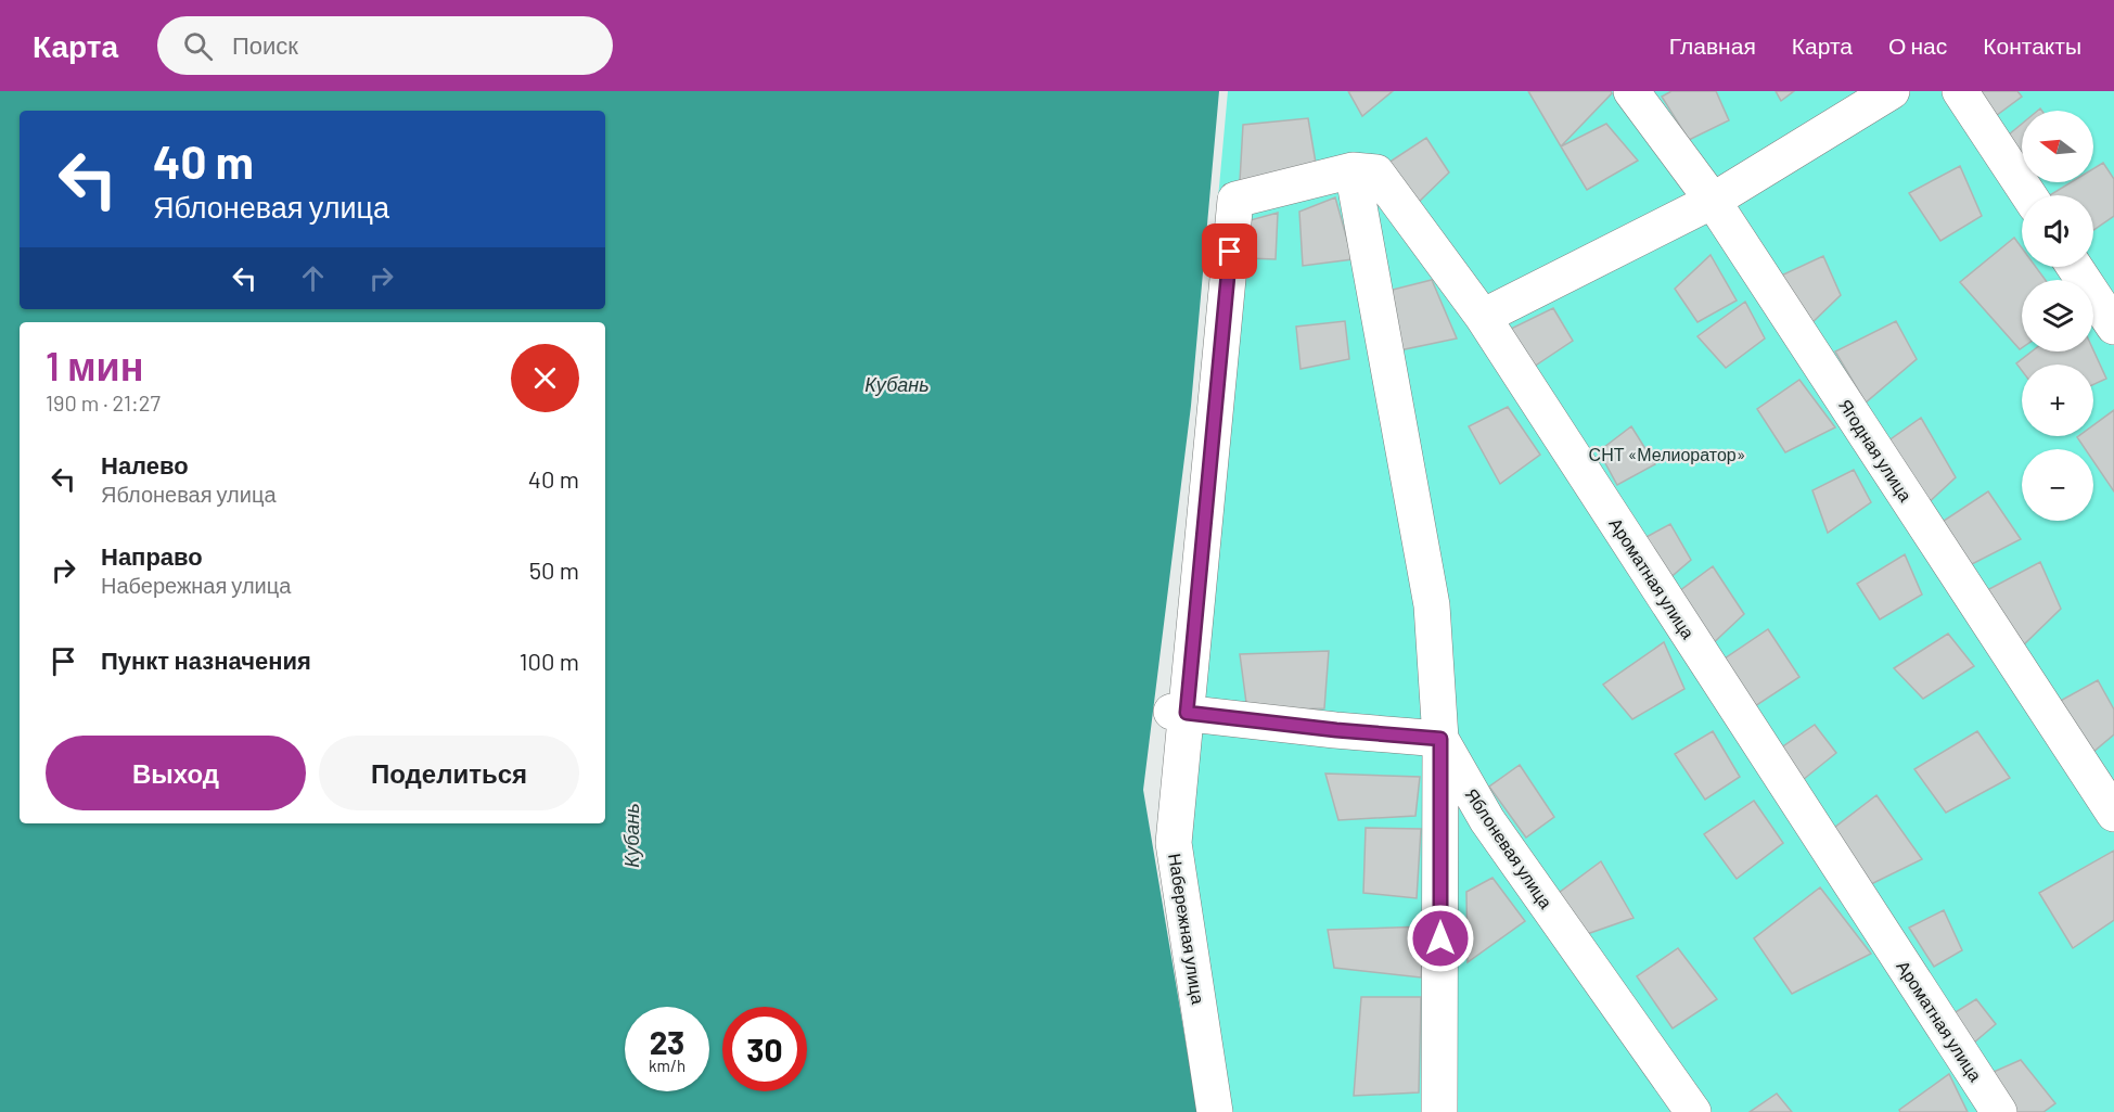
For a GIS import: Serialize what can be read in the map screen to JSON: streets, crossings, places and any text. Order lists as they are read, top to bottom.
{
  "streets": {
    "street": [
      "Ягодная улица",
      "Ароматная улица",
      "Яблоневая улица",
      "Набережная улица"
    ]
  },
  "crossings": [
    ["Ароматная улица", "Набережная улица"]
  ],
  "water": ["Кубань"],
  "parks": ["СНТ «Мелиоратор»"],
  "north": "left",
  "page": {
    "header": "Карта",
    "search": "Поиск",
    "nav": [
      "Главная",
      "Карта",
      "О нас",
      "Контакты"
    ],
    "map_buttons": ["+", "−"],
    "turn": ["40 m", "Яблоневая улица"],
    "heading": ["1 мин", "190 m · 21:27"],
    "list": [
      {
        "name": "Налево",
        "note": "Яблоневая улица",
        "value": "40 m"
      },
      {
        "name": "Направо",
        "note": "Набережная улица",
        "value": "50 m"
      },
      {
        "name": "Пункт назначения",
        "value": "100 m"
      }
    ],
    "buttons": ["Выход", "Поделиться"],
    "speed": "23 km/h",
    "limit": "30"
  }
}
